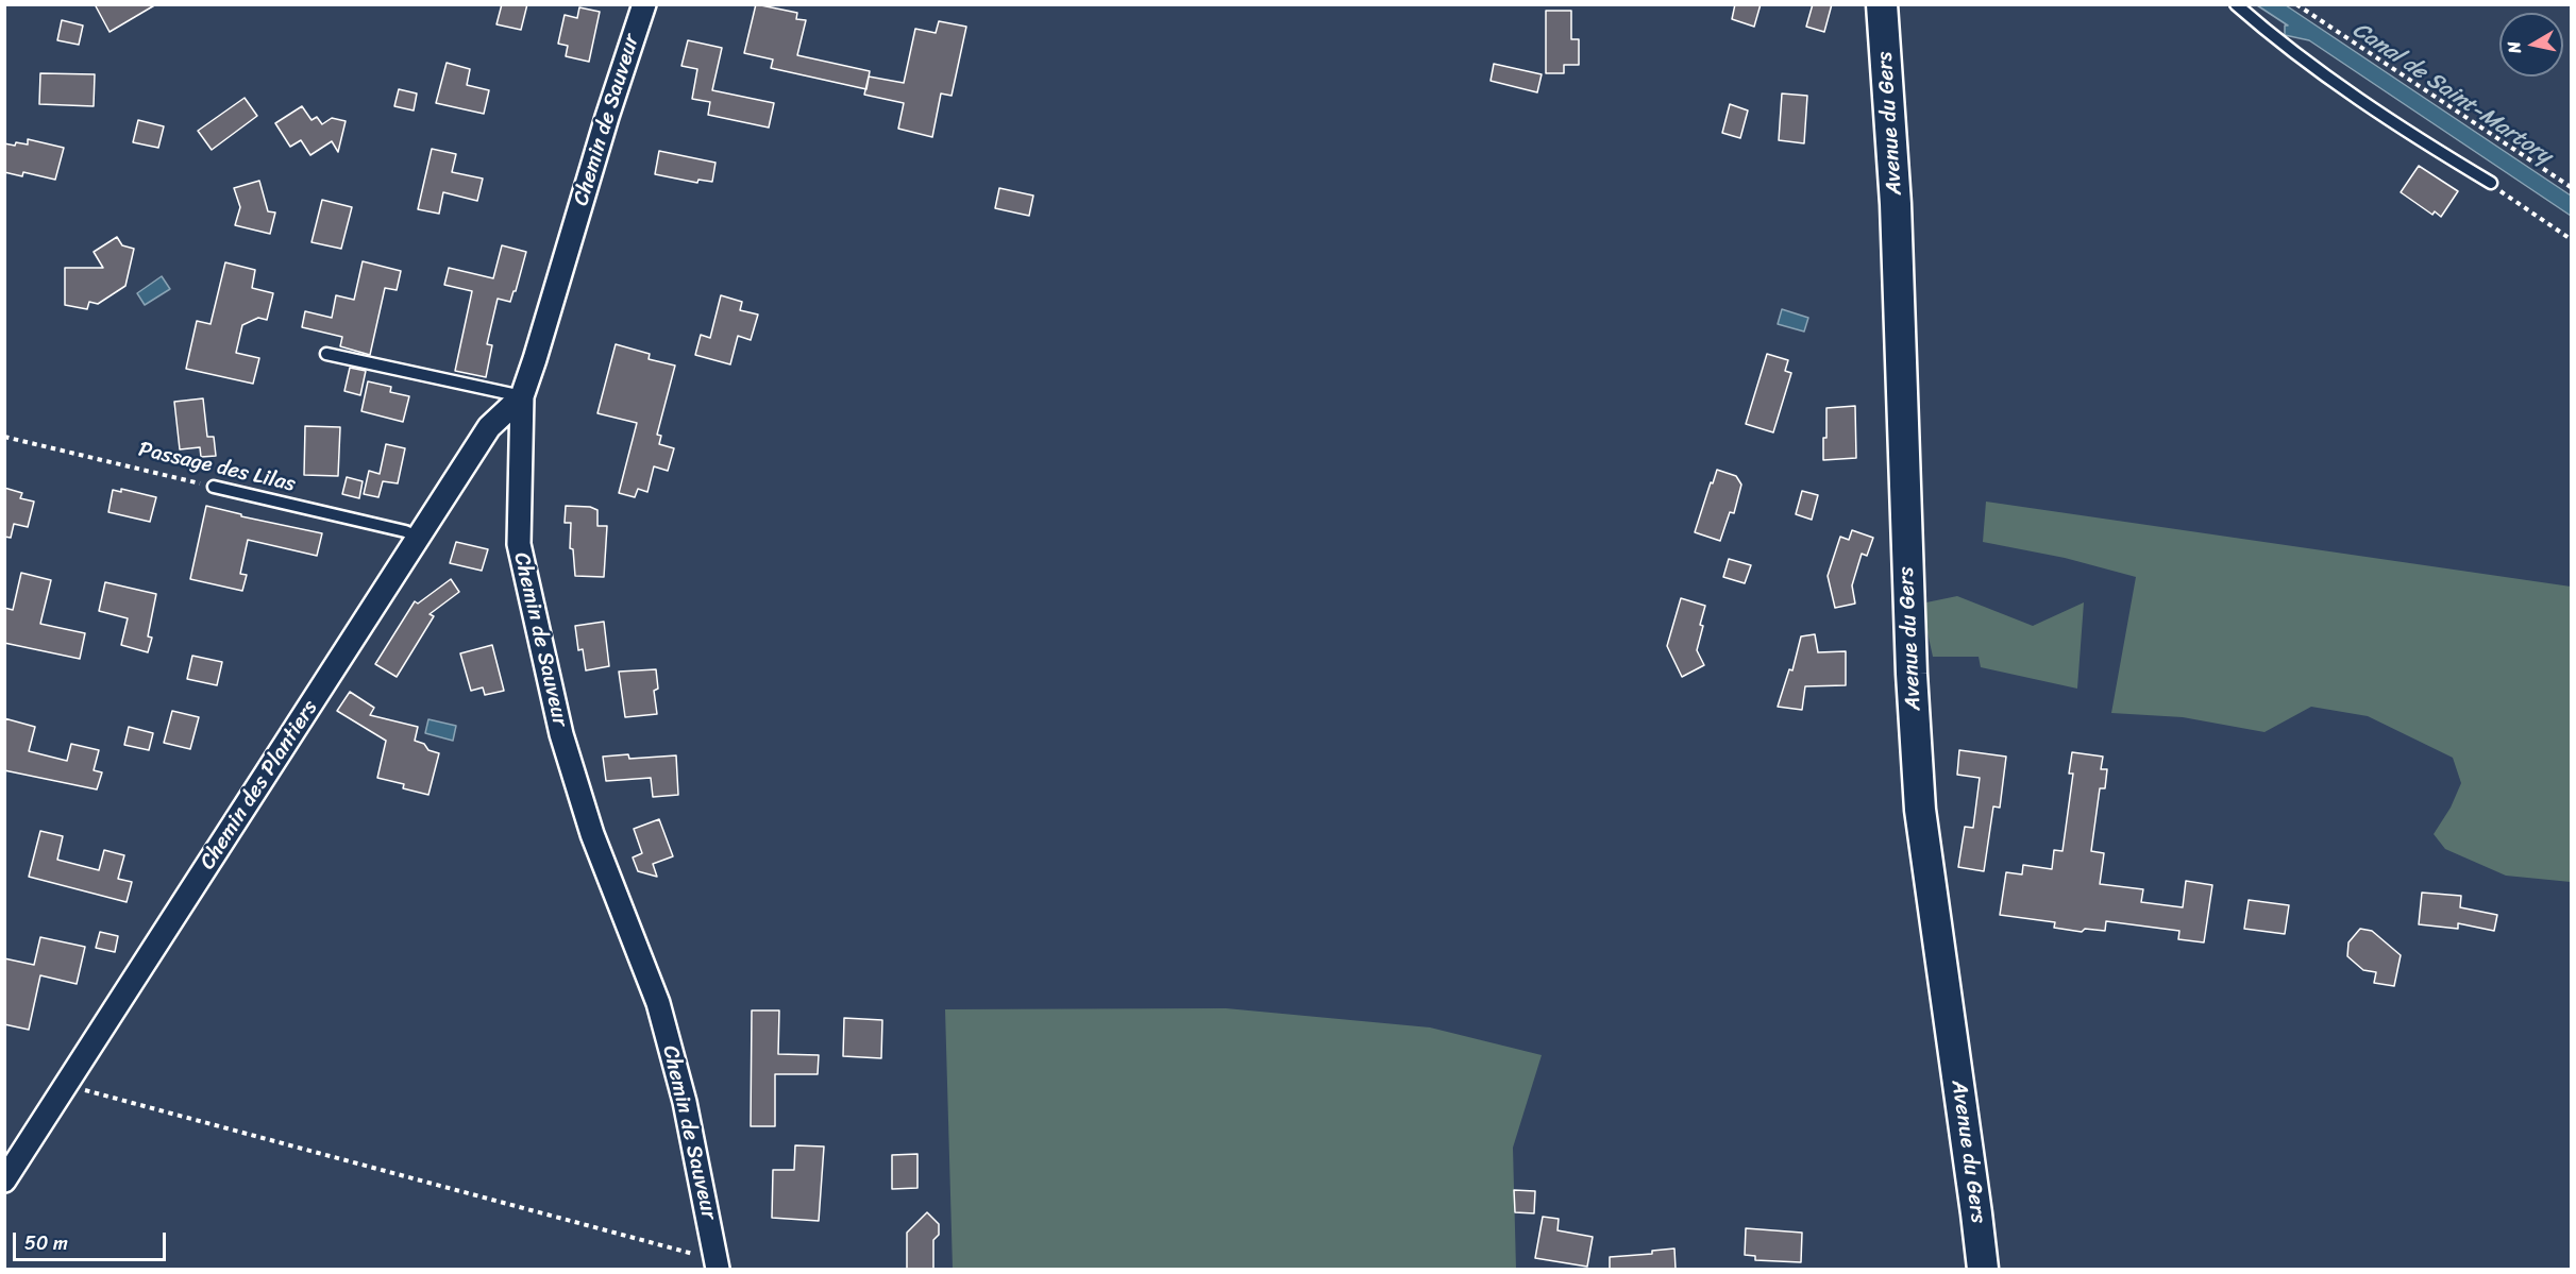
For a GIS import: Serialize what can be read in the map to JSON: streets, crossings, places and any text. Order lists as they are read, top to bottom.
{
  "streets": {
    "main road": ["Avenue du Gers"],
    "street": ["Chemin de Sauveur", "Chemin des Plantiers"],
    "lane": ["Passage des Lilas"]
  },
  "crossings": [
    ["Chemin de Sauveur", "Chemin des Plantiers"],
    ["Passage des Lilas", "Chemin des Plantiers"]
  ],
  "water": ["Canal de Saint-Martory"],
  "scale_bar": "50 m",
  "north": "left"
}
